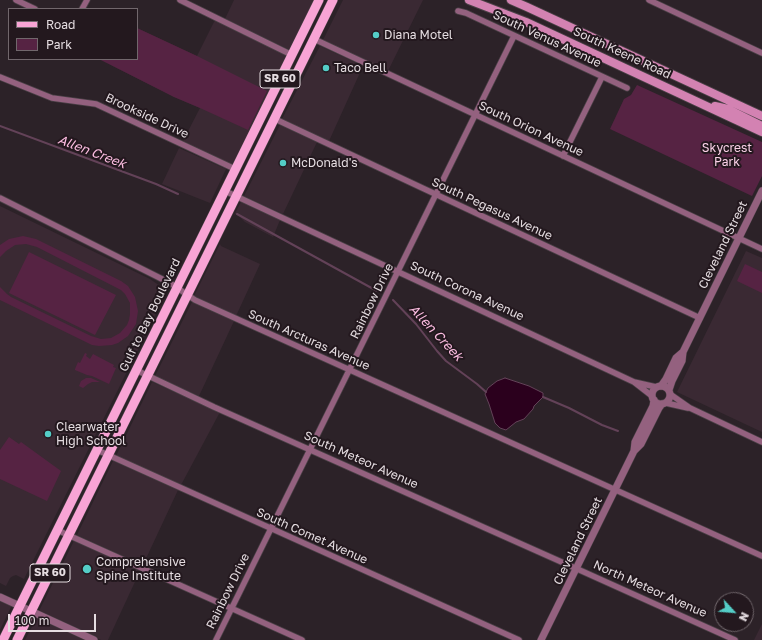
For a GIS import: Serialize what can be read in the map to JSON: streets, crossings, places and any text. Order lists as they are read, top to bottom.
{
  "streets": {
    "main road": ["South Keene Road", "SR 60", "Gulf to Bay Boulevard"],
    "street": [
      "South Venus Avenue",
      "Brookside Drive",
      "South Orion Avenue",
      "South Pegasus Avenue",
      "Cleveland Street",
      "South Corona Avenue",
      "Rainbow Drive",
      "South Arcturas Avenue",
      "South Meteor Avenue",
      "South Comet Avenue",
      "North Meteor Avenue"
    ]
  },
  "crossings": [
    ["South Venus Avenue", "Rainbow Drive"],
    ["Brookside Drive", "Gulf to Bay Boulevard"],
    ["South Orion Avenue", "Cleveland Street"],
    ["South Orion Avenue", "Rainbow Drive"],
    ["South Orion Avenue", "Gulf to Bay Boulevard"],
    ["South Pegasus Avenue", "Cleveland Street"],
    ["South Pegasus Avenue", "Rainbow Drive"],
    ["South Pegasus Avenue", "Gulf to Bay Boulevard"],
    ["Cleveland Street", "South Corona Avenue"],
    ["Cleveland Street", "South Arcturas Avenue"],
    ["Cleveland Street", "South Meteor Avenue"],
    ["Cleveland Street", "North Meteor Avenue"],
    ["South Corona Avenue", "Rainbow Drive"],
    ["South Corona Avenue", "Gulf to Bay Boulevard"],
    ["Rainbow Drive", "South Arcturas Avenue"],
    ["Rainbow Drive", "South Meteor Avenue"],
    ["Rainbow Drive", "South Comet Avenue"],
    ["Gulf to Bay Boulevard", "South Arcturas Avenue"],
    ["Gulf to Bay Boulevard", "South Meteor Avenue"],
    ["Gulf to Bay Boulevard", "South Comet Avenue"],
    ["South Meteor Avenue", "North Meteor Avenue"]
  ],
  "water": ["Allen Creek"],
  "parks": ["Skycrest Park"],
  "places": [
    "Diana Motel",
    "Taco Bell",
    "McDonald's",
    "Clearwater High School",
    "Comprehensive Spine Institute"
  ],
  "legend": ["Road", "Park"],
  "scale_bar": "100 m",
  "north": "bottom right"
}
